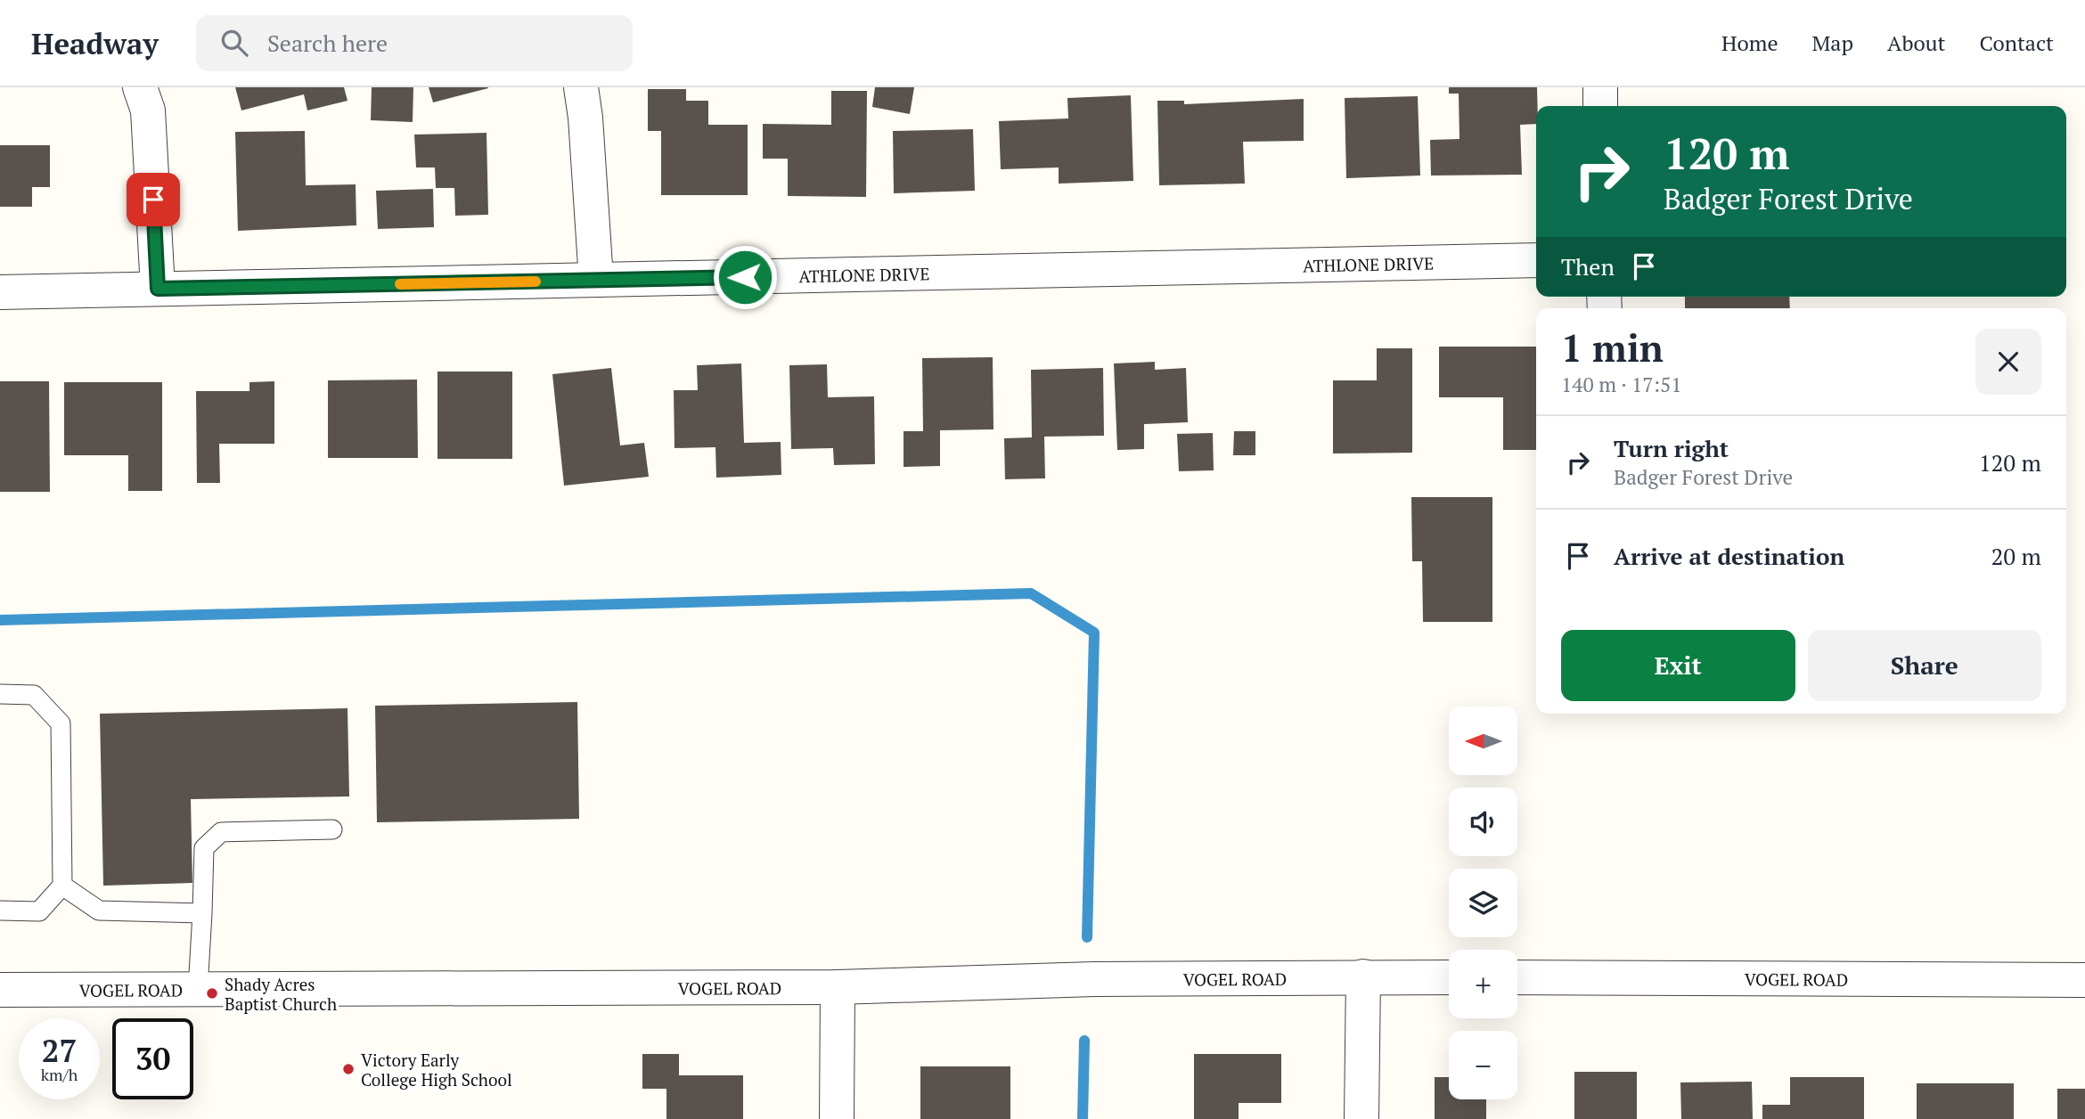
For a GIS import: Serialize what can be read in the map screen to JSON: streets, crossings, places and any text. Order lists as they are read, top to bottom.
{
  "streets": {
    "street": ["ATHLONE DRIVE", "VOGEL ROAD"]
  },
  "places": ["Shady Acres Baptist Church", "Victory Early College High School"],
  "north": "left",
  "page": {
    "header": "Headway",
    "search": "Search here",
    "nav": [
      "Home",
      "Map",
      "About",
      "Contact"
    ],
    "turn": ["120 m", "Badger Forest Drive"],
    "then": "Then",
    "heading": ["1 min", "140 m · 17:51"],
    "list": [
      {
        "name": "Turn right",
        "note": "Badger Forest Drive",
        "value": "120 m"
      },
      {
        "name": "Arrive at destination",
        "value": "20 m"
      }
    ],
    "buttons": ["Exit", "Share"],
    "map_buttons": ["+", "−"],
    "speed": "27 km/h",
    "limit": "30"
  }
}
